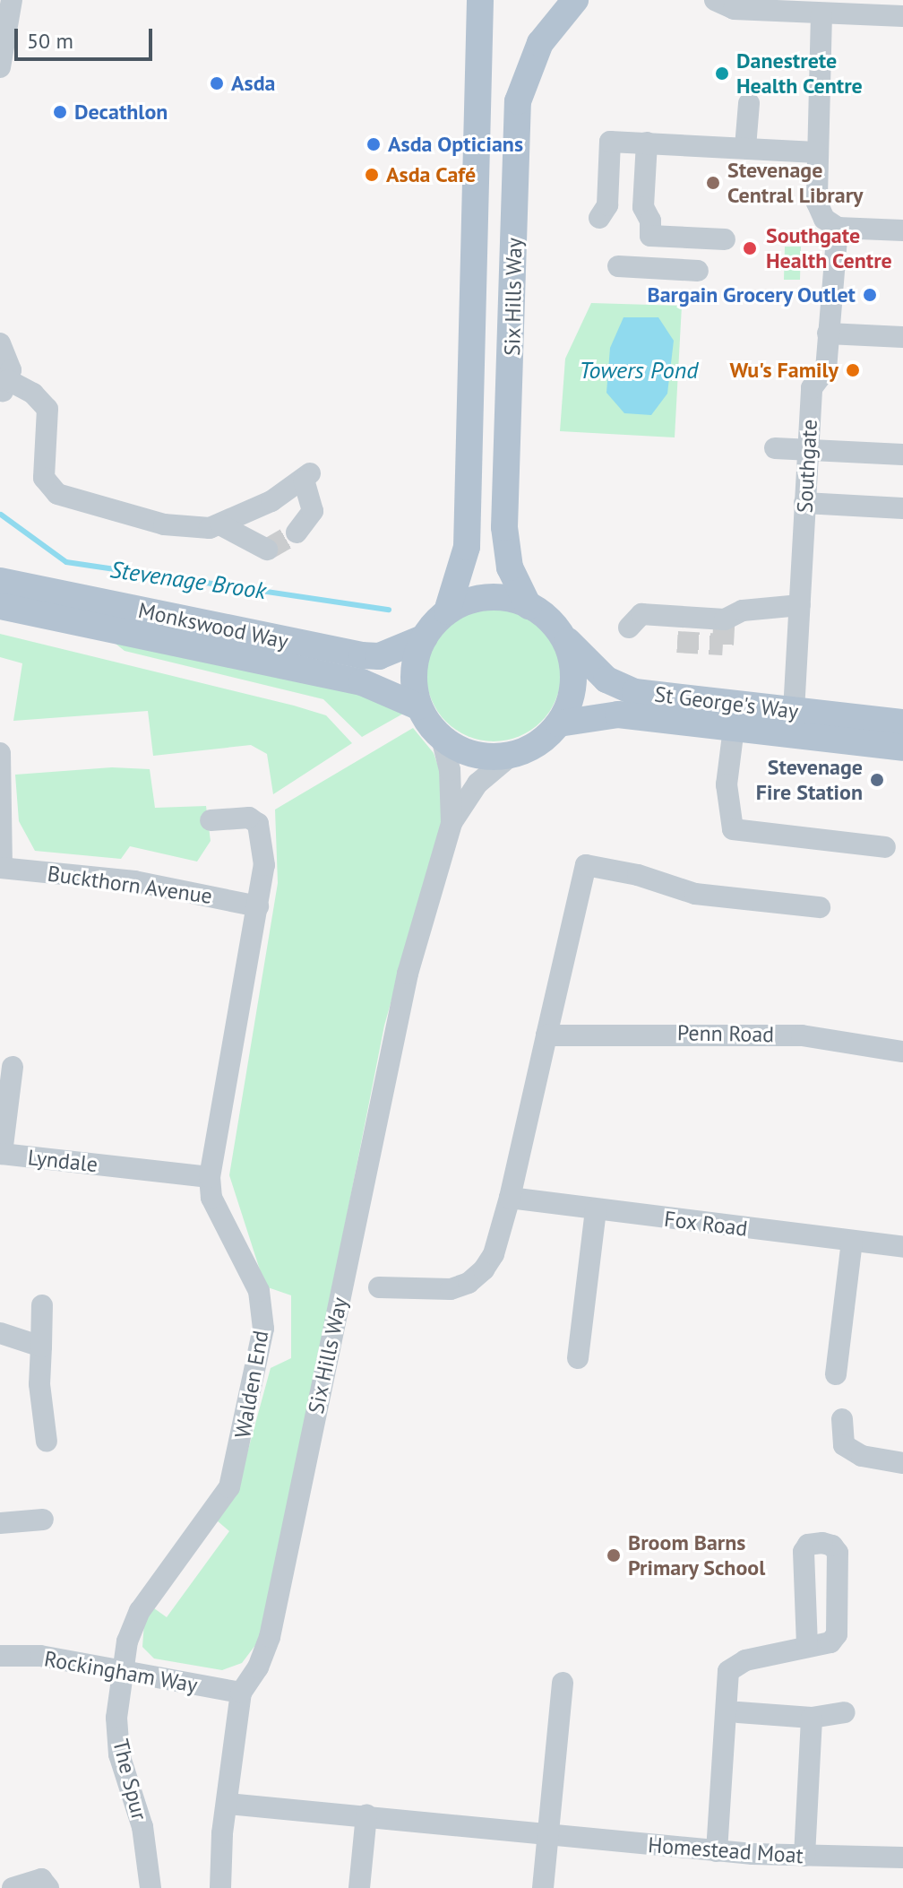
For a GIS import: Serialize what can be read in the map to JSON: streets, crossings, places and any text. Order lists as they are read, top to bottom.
{
  "streets": {
    "main road": ["Six Hills Way", "Monkswood Way", "St George's Way"],
    "street": [
      "Southgate",
      "Buckthorn Avenue",
      "Penn Road",
      "Lyndale",
      "Fox Road",
      "Walden End",
      "Rockingham Way",
      "The Spur",
      "Homestead Moat"
    ]
  },
  "crossings": [
    ["Six Hills Way", "Monkswood Way"],
    ["Six Hills Way", "St George's Way"],
    ["Six Hills Way", "Rockingham Way"],
    ["Six Hills Way", "Homestead Moat"],
    ["Southgate", "St George's Way"],
    ["Monkswood Way", "St George's Way"],
    ["Buckthorn Avenue", "Walden End"],
    ["Lyndale", "Walden End"],
    ["Walden End", "Rockingham Way"],
    ["Walden End", "The Spur"],
    ["Rockingham Way", "The Spur"]
  ],
  "water": ["Towers Pond", "Stevenage Brook"],
  "places": [
    "Danestrete Health Centre",
    "Asda",
    "Decathlon",
    "Asda Opticians",
    "Asda Café",
    "Stevenage Central Library",
    "Southgate Health Centre",
    "Bargain Grocery Outlet",
    "Wu's Family",
    "Stevenage Fire Station",
    "Broom Barns Primary School"
  ],
  "scale_bar": "50 m"
}
